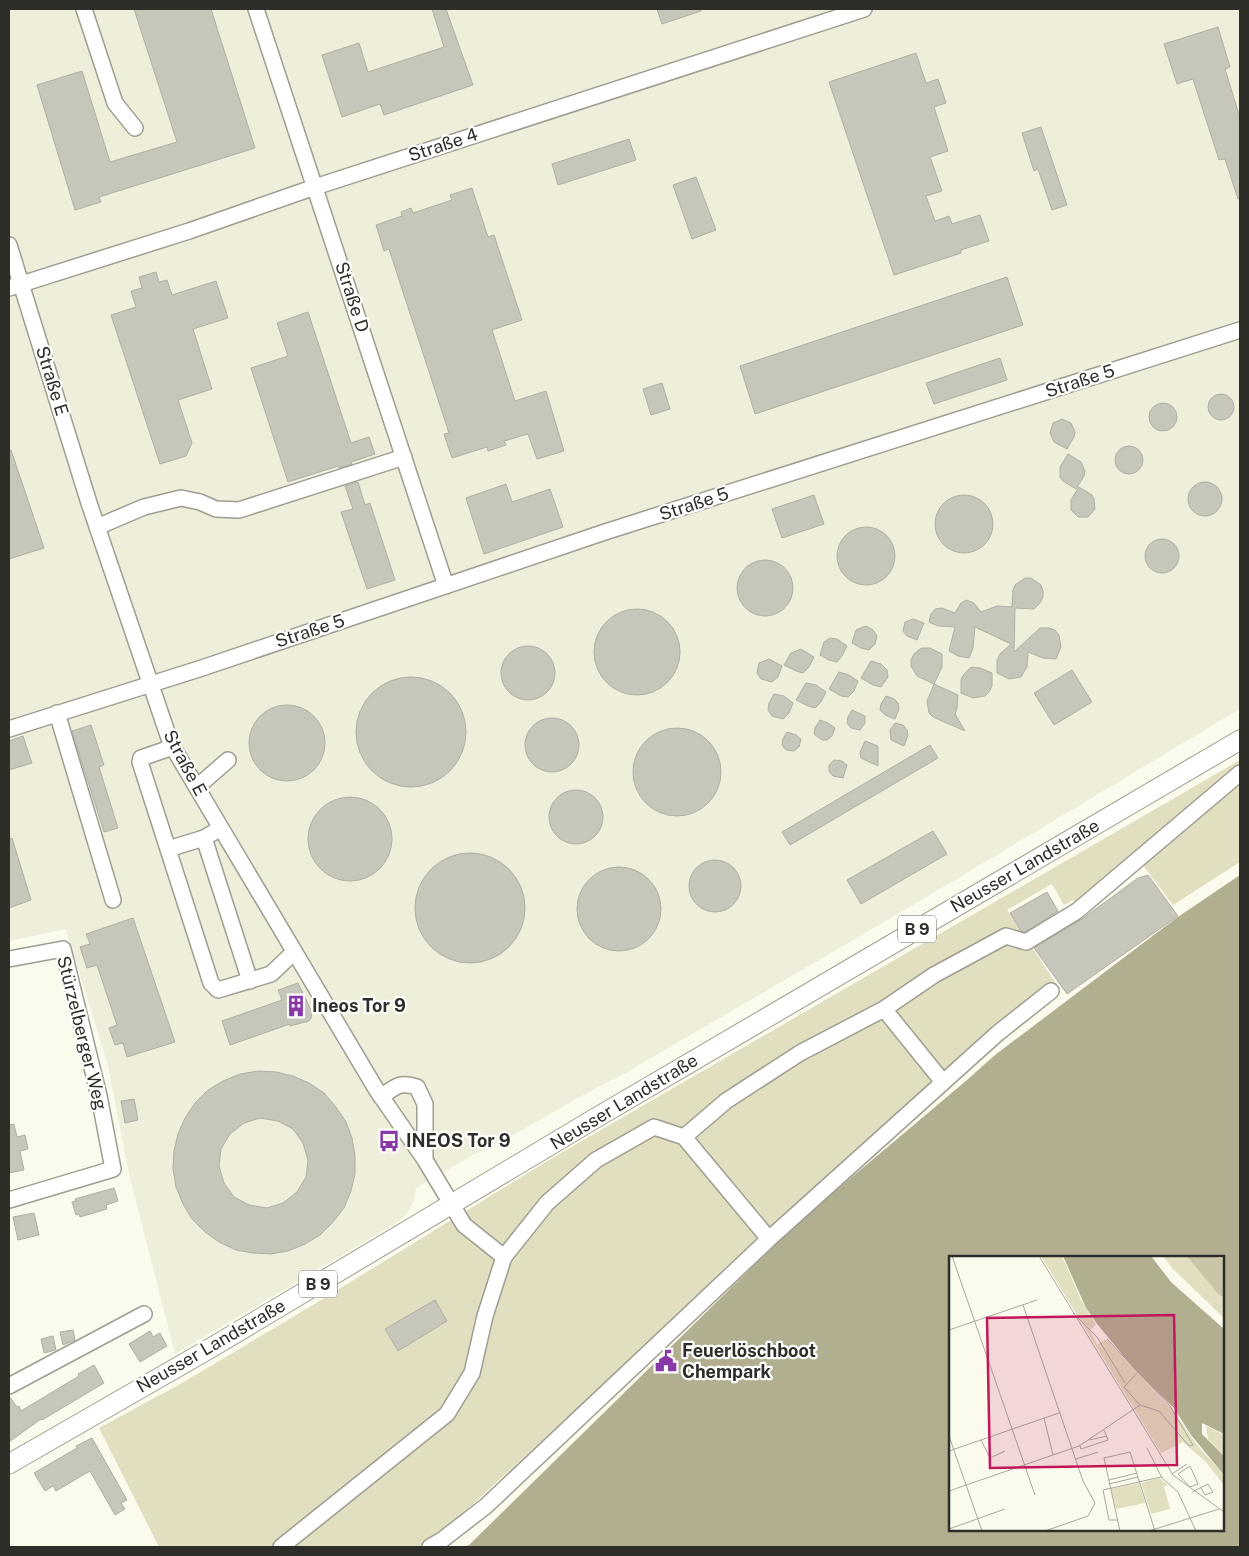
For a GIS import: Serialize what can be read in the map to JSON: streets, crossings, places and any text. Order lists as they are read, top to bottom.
{
  "streets": {
    "main road": ["Neusser Landstraße", "B 9"],
    "street": [
      "Straße 4",
      "Straße D",
      "Straße E",
      "Straße 5",
      "Stürzelberger Weg"
    ]
  },
  "crossings": [
    ["Straße 4", "Straße D"],
    ["Straße 4", "Straße E"],
    ["Straße D", "Straße 5"],
    ["Straße E", "Straße 5"],
    ["Straße E", "Neusser Landstraße"]
  ],
  "places": {
    "building": ["Ineos Tor 9"],
    "bus stop": ["INEOS Tor 9"],
    "public building": ["Feuerlöschboot Chempark"]
  }
}
